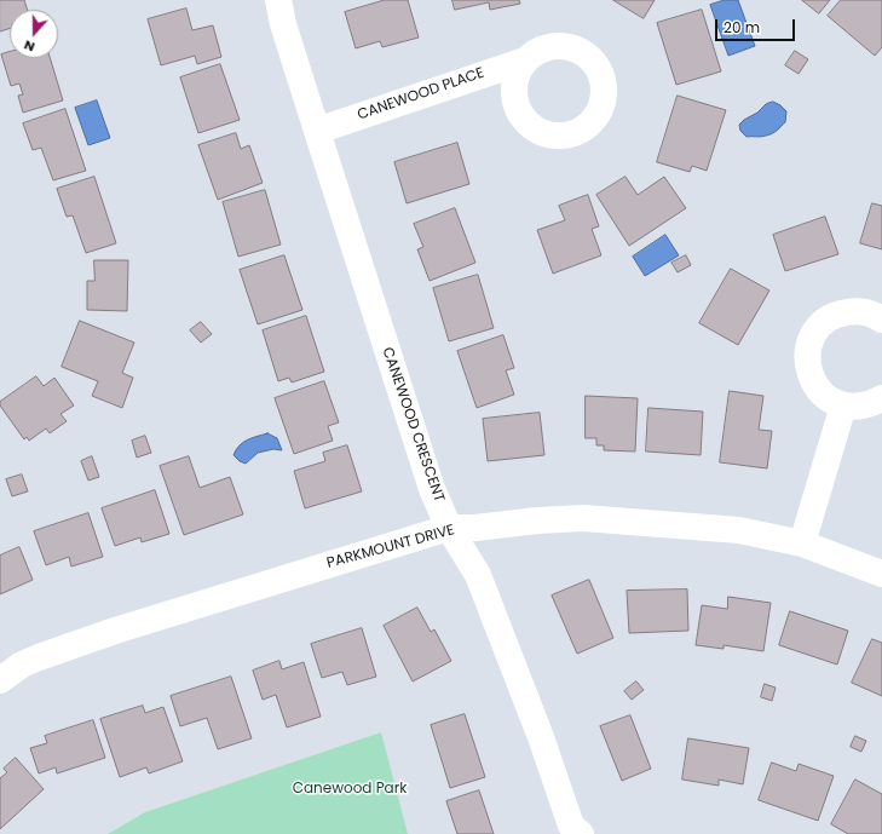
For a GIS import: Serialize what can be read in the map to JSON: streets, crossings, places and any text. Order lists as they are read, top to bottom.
{
  "streets": {
    "street": ["CANEWOOD PLACE", "CANEWOOD CRESCENT", "PARKMOUNT DRIVE"]
  },
  "crossings": [
    ["CANEWOOD PLACE", "CANEWOOD CRESCENT"],
    ["CANEWOOD CRESCENT", "PARKMOUNT DRIVE"]
  ],
  "parks": ["Canewood Park"],
  "scale_bar": "20 m",
  "north": "bottom"
}
